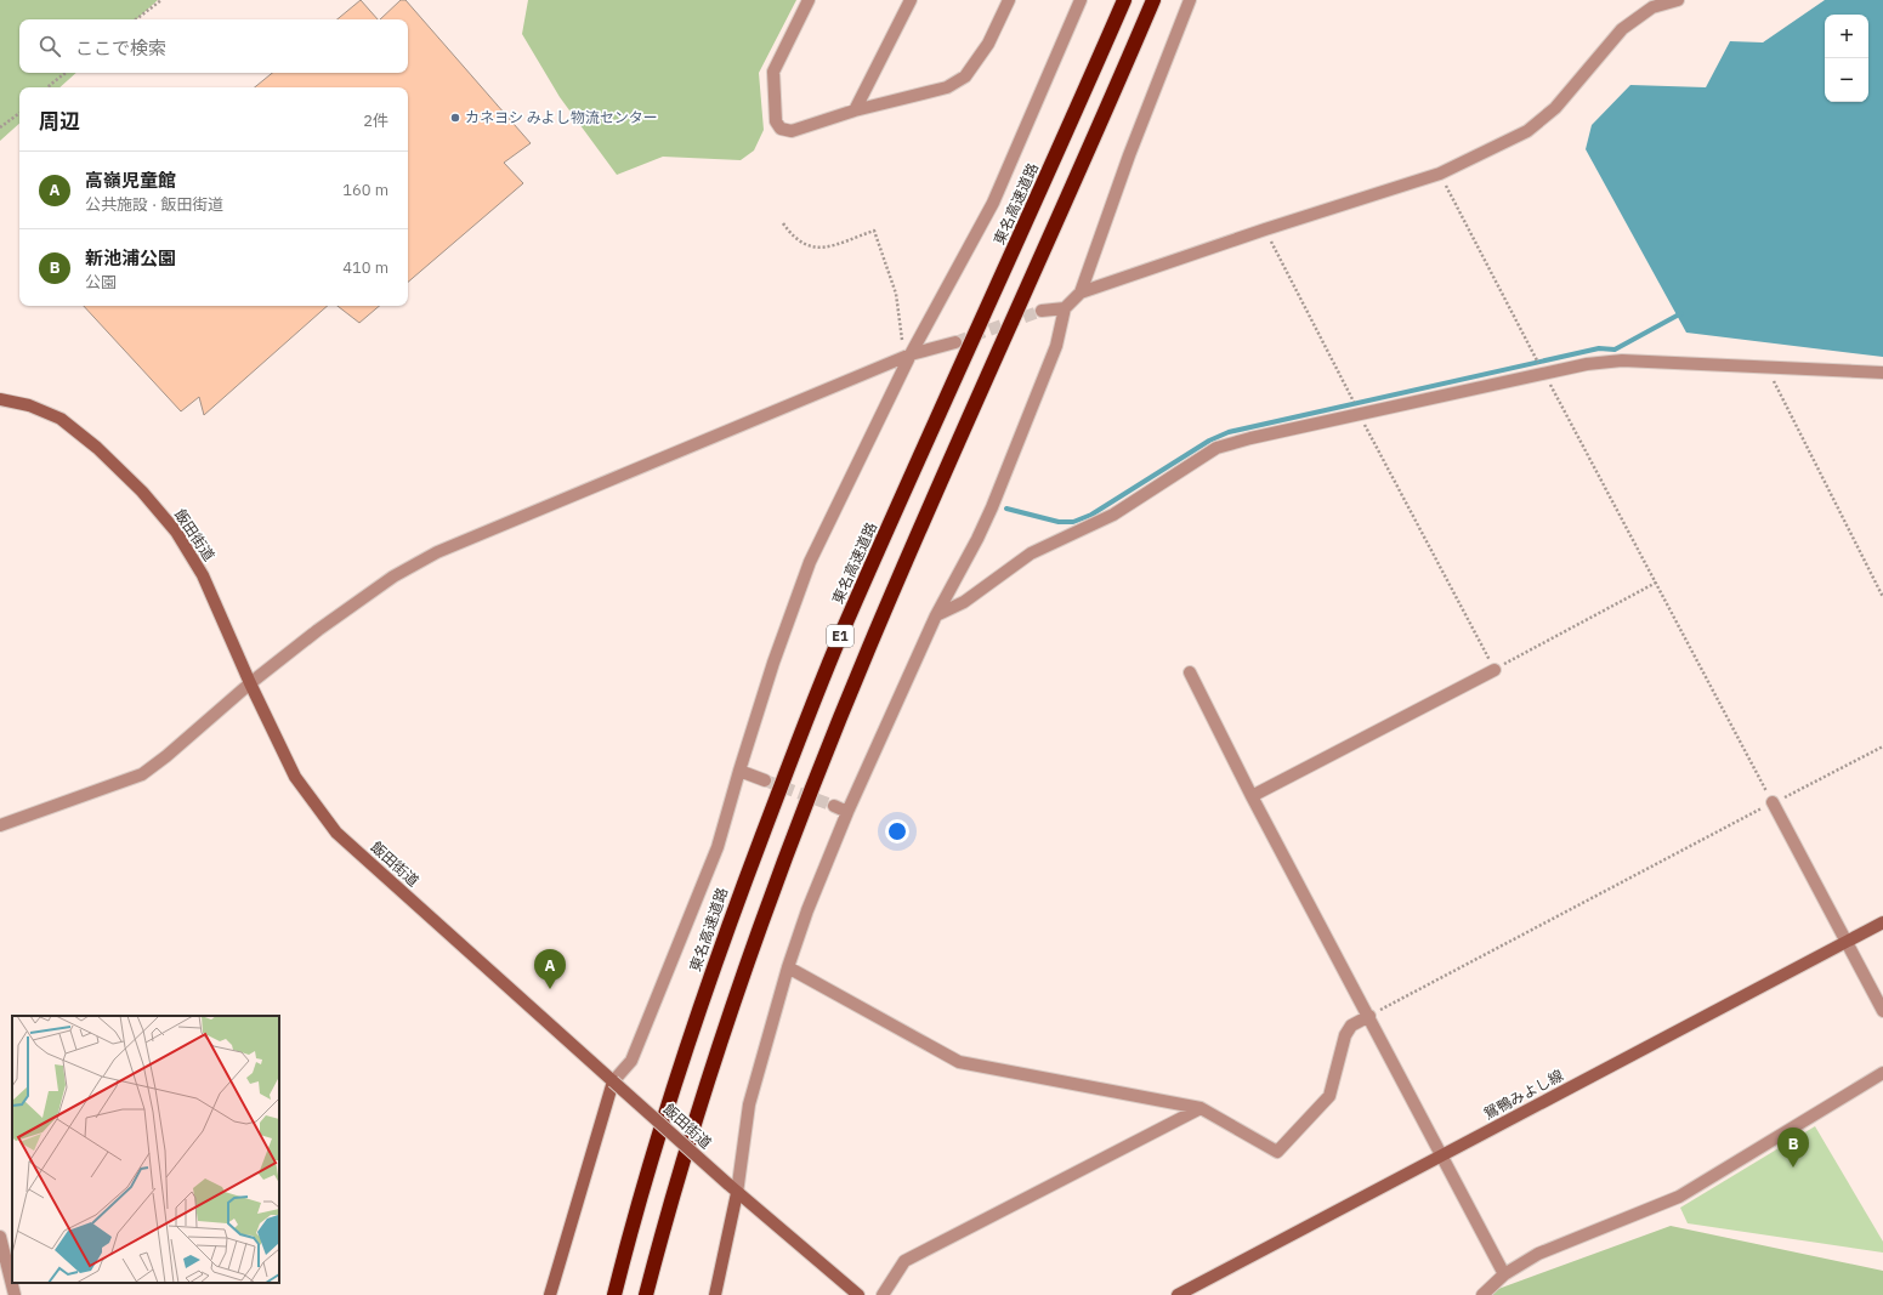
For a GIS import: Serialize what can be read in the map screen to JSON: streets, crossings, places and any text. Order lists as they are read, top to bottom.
{
  "streets": {
    "highway": ["東名高速道路", "E1"],
    "main road": ["飯田街道", "鴛鴨みよし線"]
  },
  "places": ["カネヨシ みよし物流センター"],
  "page": {
    "map_buttons": ["+", "−"],
    "search": "ここで検索",
    "heading": ["周辺", "2件"],
    "list": [
      {
        "mark": "A",
        "name": "高嶺児童館",
        "note": "公共施設 · 飯田街道",
        "value": "160 m"
      },
      {
        "mark": "B",
        "name": "新池浦公園",
        "note": "公園",
        "value": "410 m"
      }
    ],
    "pins": ["A", "B"]
  }
}
